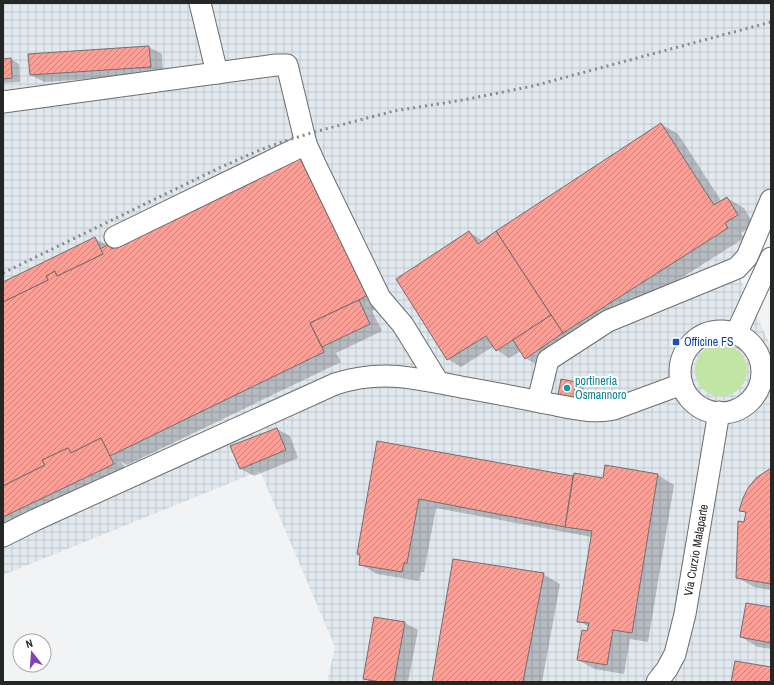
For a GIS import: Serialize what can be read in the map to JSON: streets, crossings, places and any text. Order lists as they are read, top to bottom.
{
  "streets": {
    "street": ["Via Curzio Malaparte"]
  },
  "places": {
    "transit": ["Officine FS"],
    "other": ["portineria Osmannoro"]
  },
  "north": "top"
}
